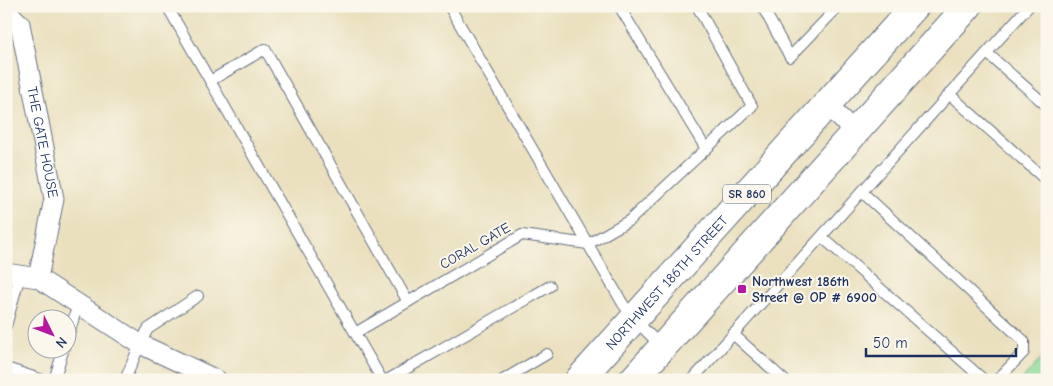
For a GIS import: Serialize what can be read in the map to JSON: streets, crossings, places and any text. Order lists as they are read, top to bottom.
{
  "streets": {
    "main road": ["SR 860", "NORTHWEST 186TH STREET"],
    "street": ["THE GATE HOUSE"],
    "lane": ["CORAL GATE"]
  },
  "places": {
    "transit": ["Northwest 186th Street @ OP # 6900"]
  },
  "scale_bar": "50 m",
  "north": "bottom right"
}
